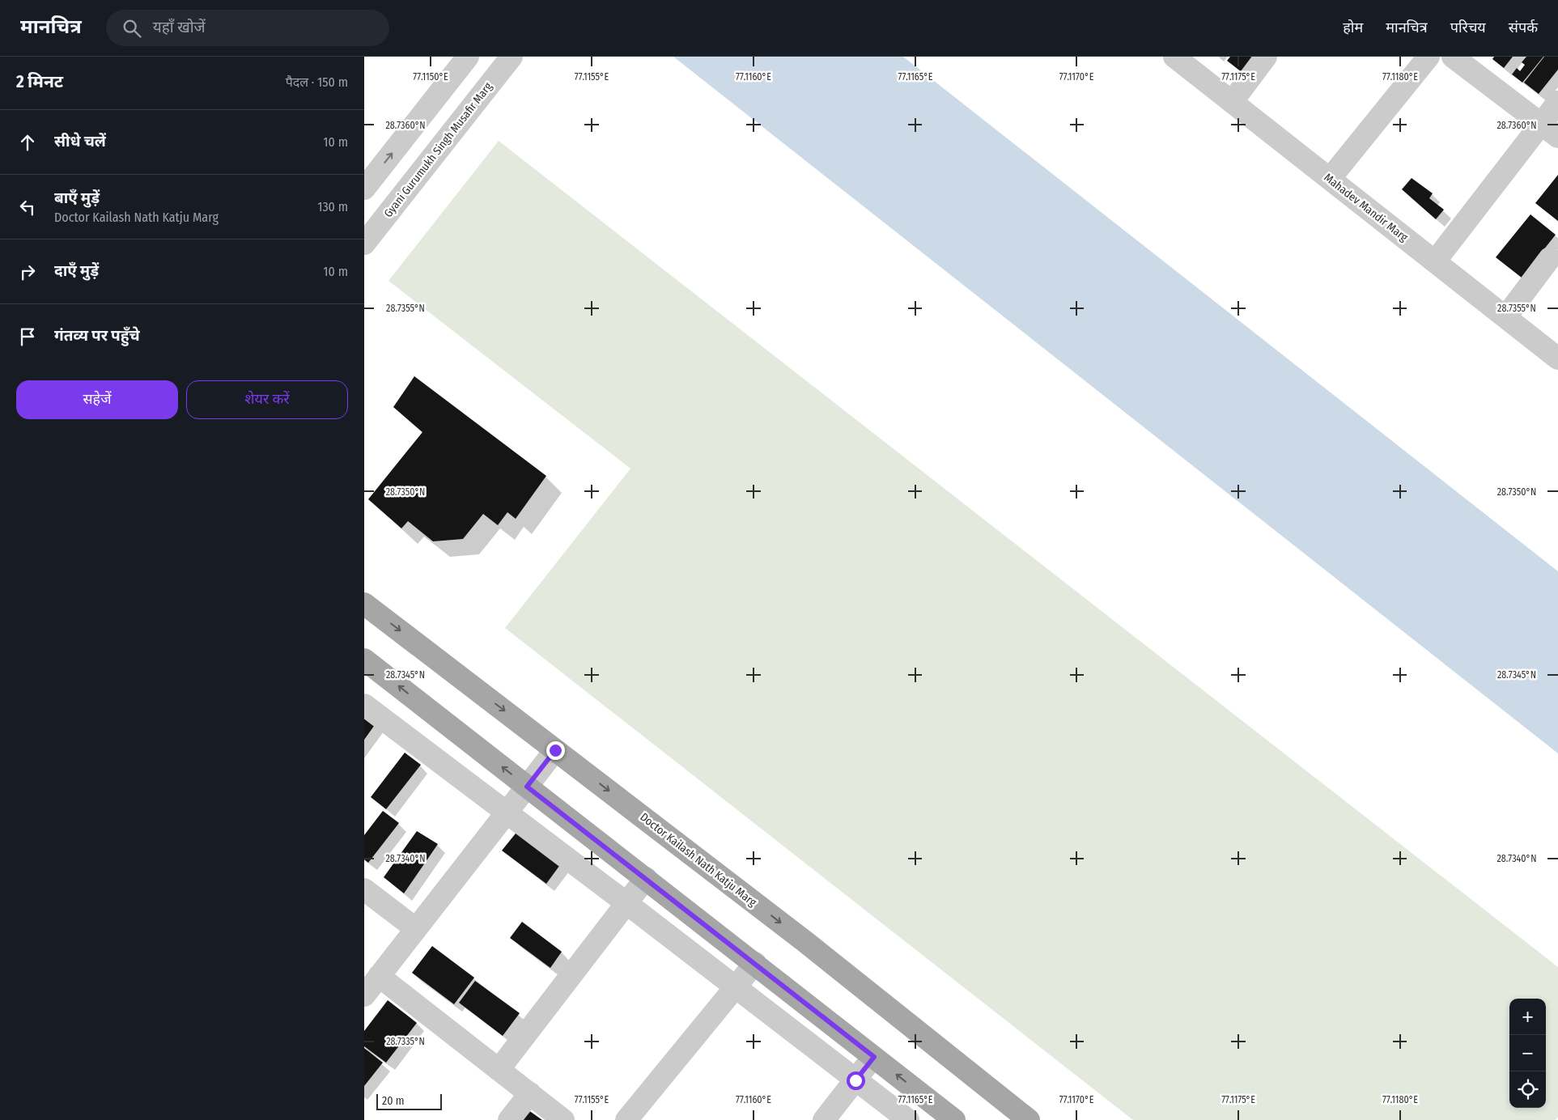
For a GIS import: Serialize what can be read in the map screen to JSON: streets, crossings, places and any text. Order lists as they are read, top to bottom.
{
  "streets": {
    "main road": ["Doctor Kailash Nath Katju Marg"],
    "street": ["Gyani Gurumukh Singh Musafir Marg", "Mahadev Mandir Marg"]
  },
  "scale_bar": "20 m",
  "page": {
    "header": "मानचित्र",
    "search": "यहाँ खोजें",
    "nav": [
      "होम",
      "मानचित्र",
      "परिचय",
      "संपर्क"
    ],
    "heading": ["2 मिनट", "पैदल · 150 m"],
    "list": [
      ["सीधे चलें", "10 m"],
      ["बाएँ मुड़ें", "Doctor Kailash Nath Katju Marg", "130 m"],
      ["दाएँ मुड़ें", "10 m"],
      "गंतव्य पर पहुँचे"
    ],
    "buttons": ["सहेजें", "शेयर करें"],
    "map_buttons": ["+", "−"],
    "scale": "20 m"
  },
  "coordinates": [
    "77.1150°E",
    "77.1155°E",
    "77.1160°E",
    "77.1165°E",
    "77.1170°E",
    "77.1175°E",
    "77.1180°E",
    "28.7360°N",
    "28.7355°N",
    "28.7350°N",
    "28.7345°N",
    "28.7340°N",
    "28.7335°N"
  ]
}
